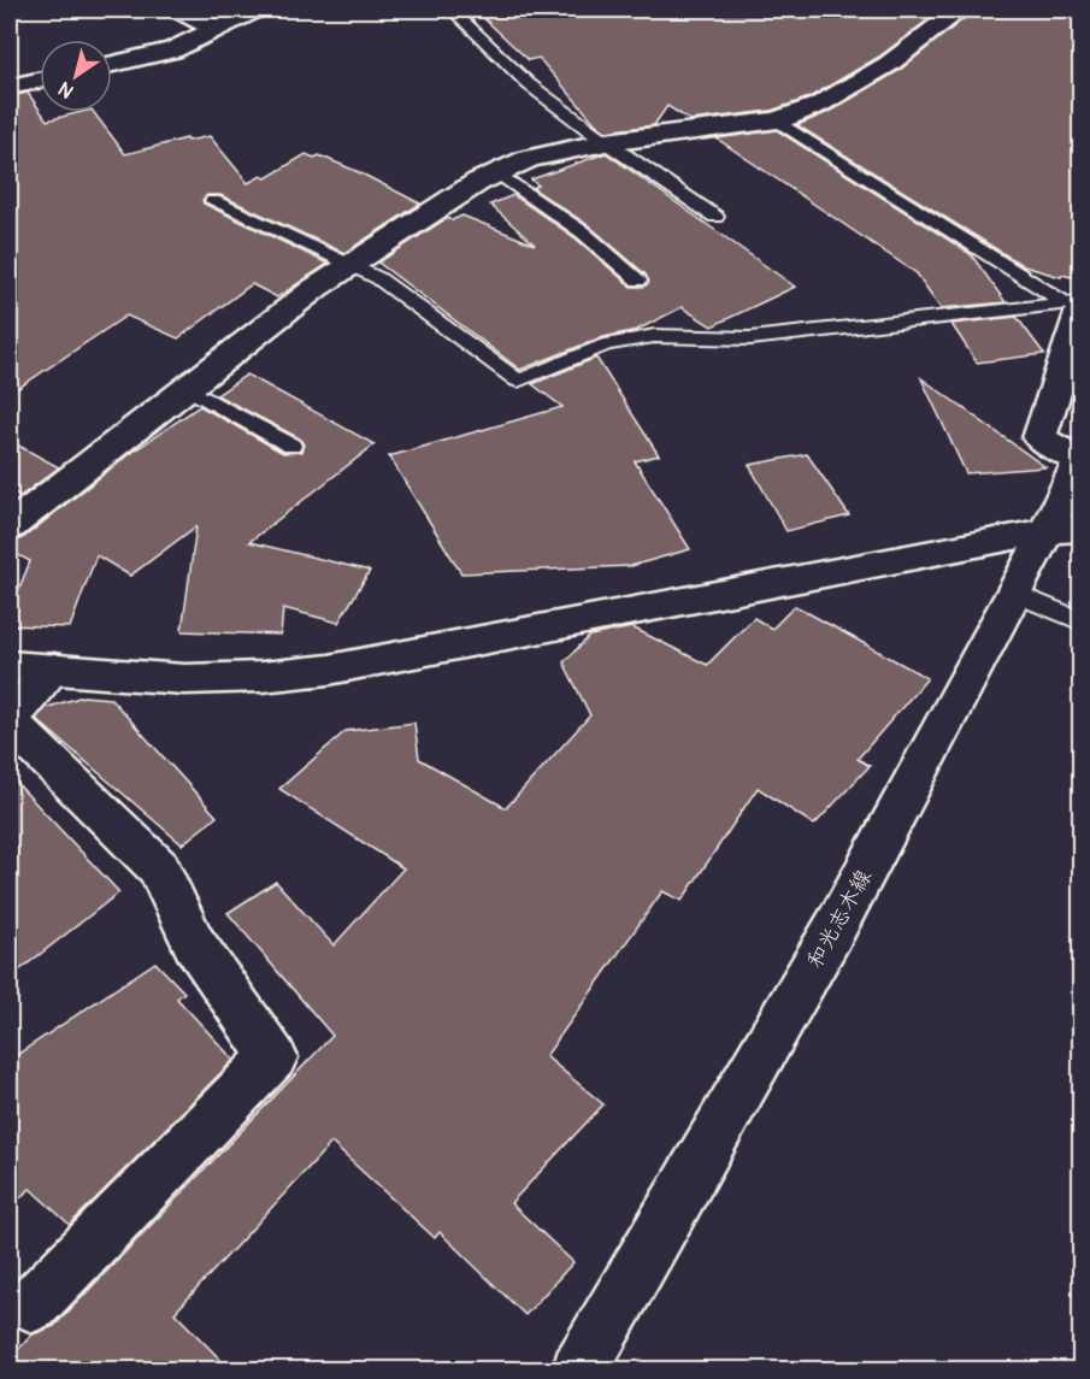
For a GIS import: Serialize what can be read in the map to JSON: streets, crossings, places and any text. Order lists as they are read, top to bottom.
{
  "streets": {
    "street": ["和光志木線"]
  },
  "north": "bottom left"
}
